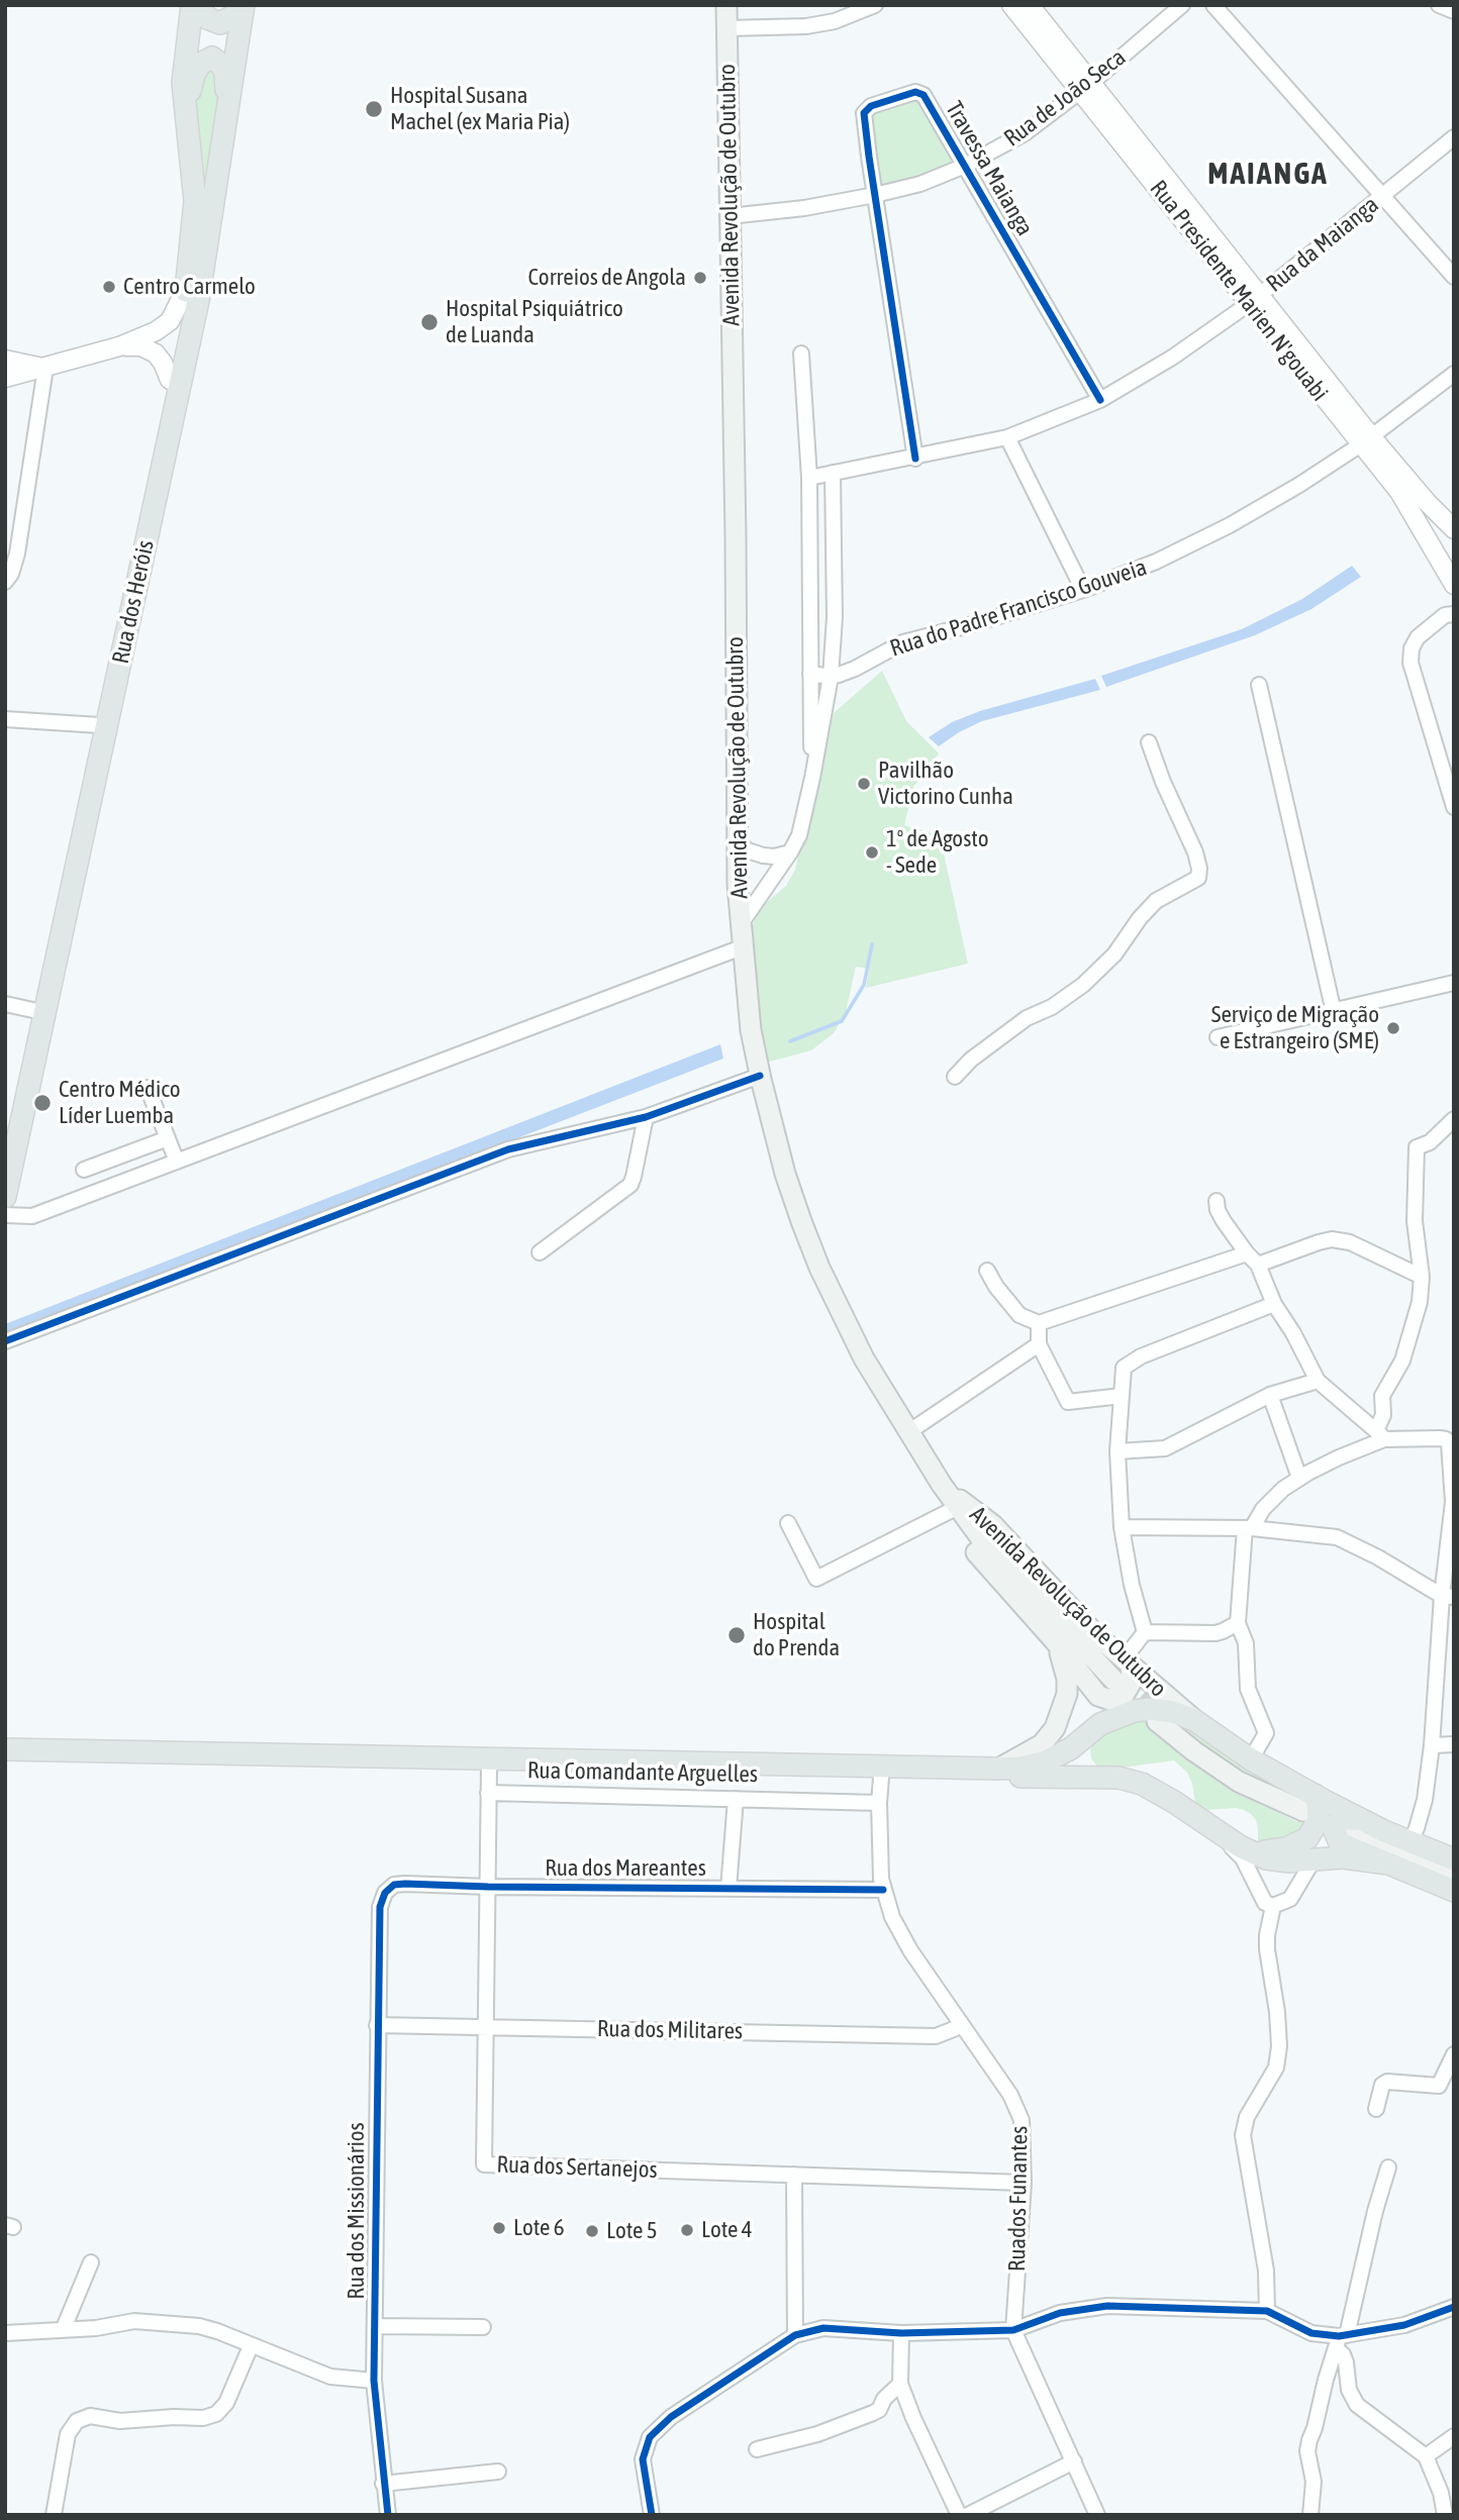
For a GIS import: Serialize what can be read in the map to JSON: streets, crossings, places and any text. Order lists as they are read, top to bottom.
{
  "streets": {
    "main road": ["Avenida Revolução de Outubro", "Rua dos Heróis", "Rua Comandante Arguelles"],
    "street": [
      "Rua de João Seca",
      "Travessa Maianga",
      "Rua da Maianga",
      "Rua Presidente Marien N'gouabi",
      "Rua do Padre Francisco Gouveia",
      "Rua dos Mareantes",
      "Rua dos Militares",
      "Rua dos Sertanejos",
      "Ruados Funantes",
      "Rua dos Missionários"
    ]
  },
  "crossings": [
    ["Rua de João Seca", "Travessa Maianga"],
    ["Rua de João Seca", "Avenida Revolução de Outubro"],
    ["Rua de João Seca", "Rua Presidente Marien N'gouabi"],
    ["Travessa Maianga", "Rua da Maianga"],
    ["Avenida Revolução de Outubro", "Rua Comandante Arguelles"],
    ["Rua da Maianga", "Rua Presidente Marien N'gouabi"],
    ["Rua Presidente Marien N'gouabi", "Rua do Padre Francisco Gouveia"],
    ["Rua Comandante Arguelles", "Rua dos Sertanejos"],
    ["Rua Comandante Arguelles", "Ruados Funantes"],
    ["Rua dos Mareantes", "Rua dos Sertanejos"],
    ["Rua dos Mareantes", "Ruados Funantes"],
    ["Rua dos Mareantes", "Rua dos Missionários"],
    ["Rua dos Militares", "Rua dos Sertanejos"],
    ["Rua dos Militares", "Ruados Funantes"],
    ["Rua dos Militares", "Rua dos Missionários"],
    ["Rua dos Sertanejos", "Ruados Funantes"]
  ],
  "districts": ["MAIANGA"],
  "places": [
    "Hospital Susana Machel (ex Maria Pia)",
    "Correios de Angola",
    "Centro Carmelo",
    "Hospital Psiquiátrico de Luanda",
    "Pavilhão Victorino Cunha",
    "1º de Agosto - Sede",
    "Serviço de Migração e Estrangeiro (SME)",
    "Centro Médico Líder Luemba",
    "Hospital do Prenda",
    "Lote 6",
    "Lote 4",
    "Lote 5"
  ]
}
